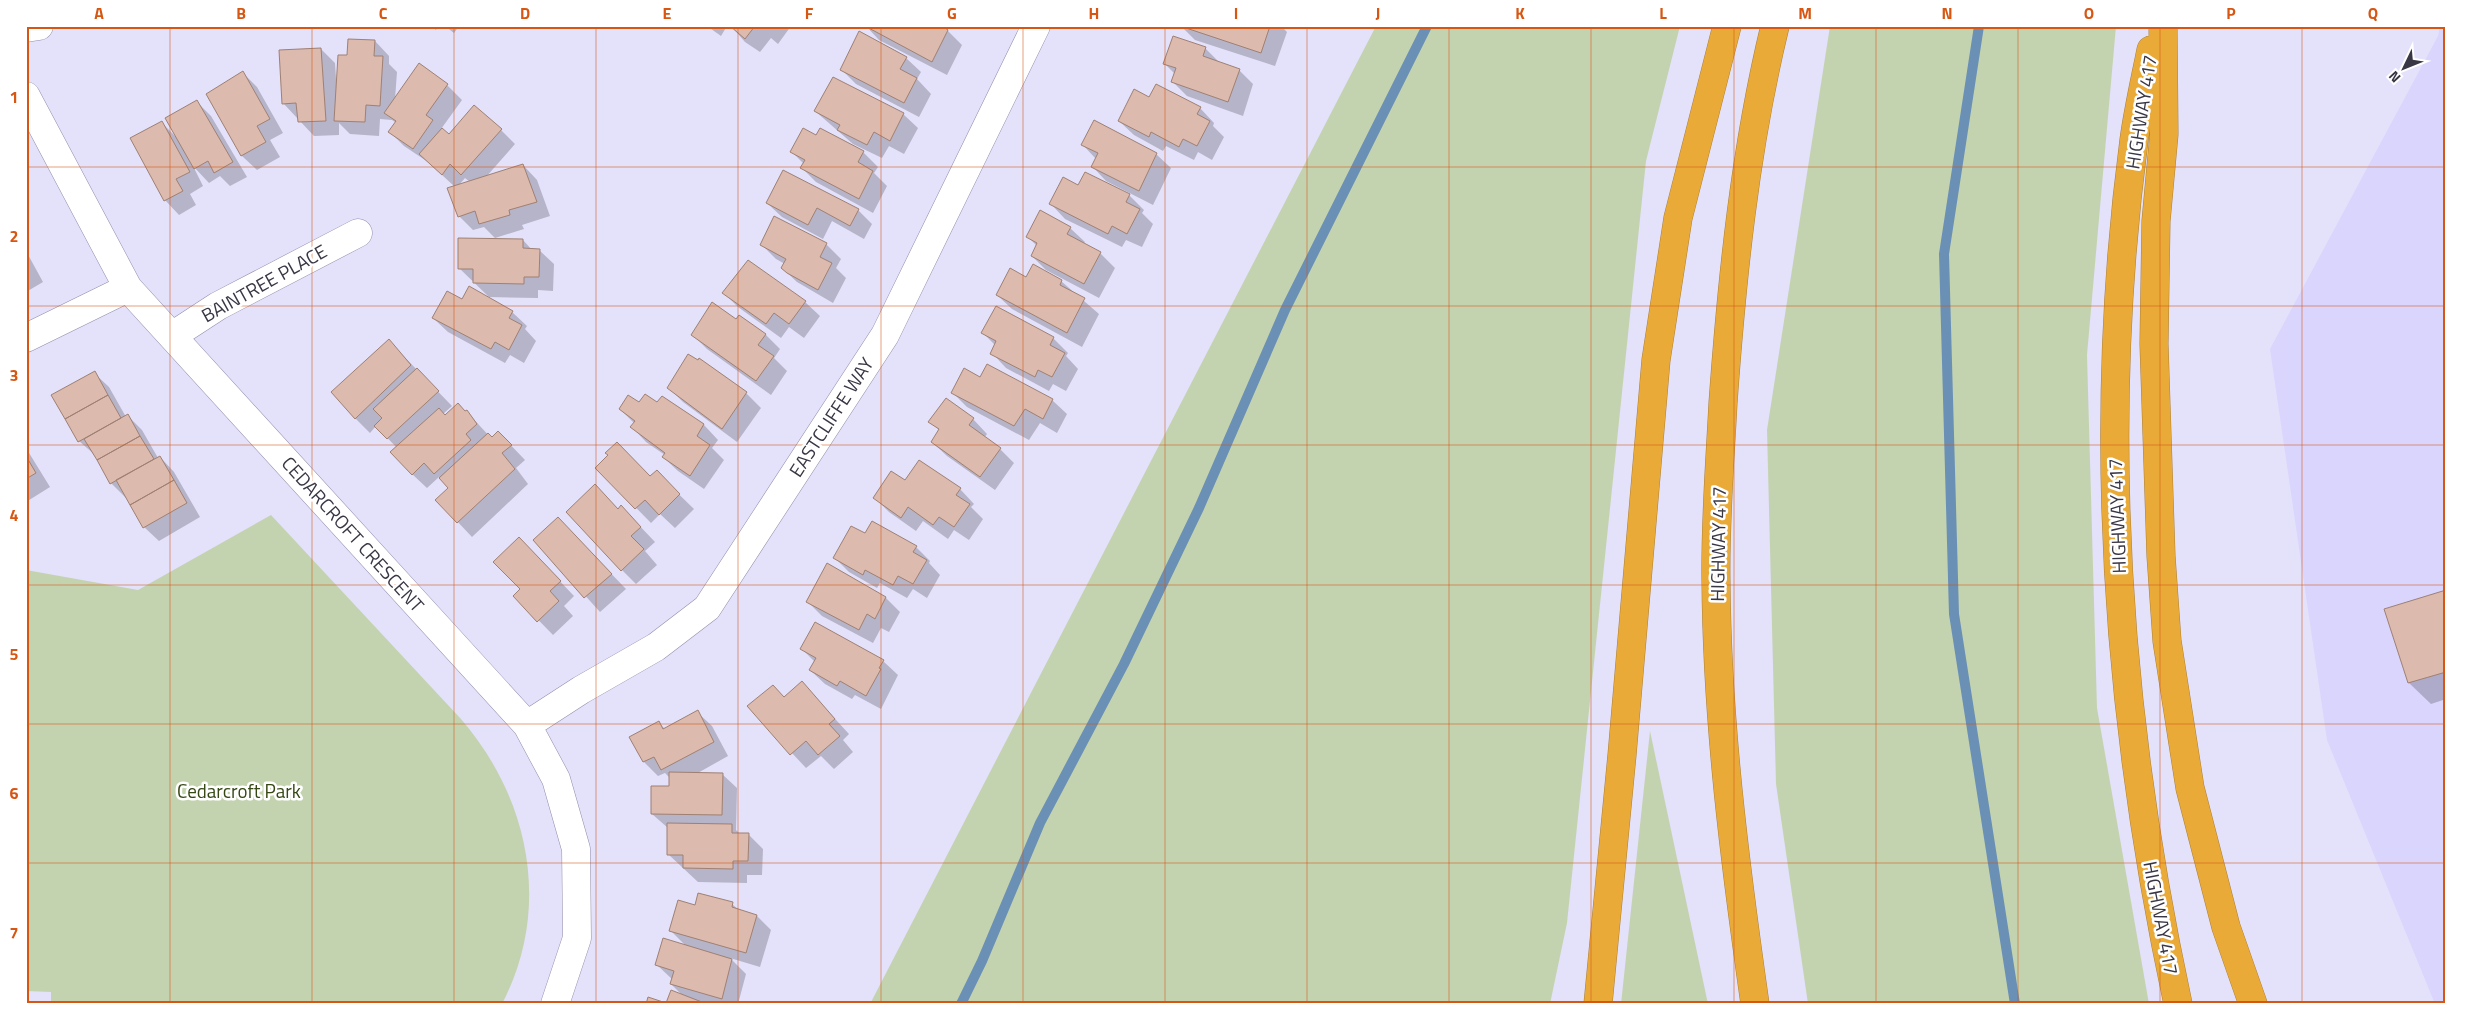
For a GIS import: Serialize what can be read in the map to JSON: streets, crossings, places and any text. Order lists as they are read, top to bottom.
{
  "streets": {
    "highway": ["HIGHWAY 417"],
    "street": ["BAINTREE PLACE", "EASTCLIFFE WAY", "CEDARCROFT CRESCENT"]
  },
  "crossings": [
    ["BAINTREE PLACE", "CEDARCROFT CRESCENT"],
    ["EASTCLIFFE WAY", "CEDARCROFT CRESCENT"]
  ],
  "parks": ["Cedarcroft Park"],
  "north": "bottom left",
  "grid": {
    "columns": [
      "A",
      "B",
      "C",
      "D",
      "E",
      "F",
      "G",
      "H",
      "I",
      "J",
      "K",
      "L",
      "M",
      "N",
      "O",
      "P",
      "Q"
    ],
    "rows": [
      "1",
      "2",
      "3",
      "4",
      "5",
      "6",
      "7"
    ]
  }
}
